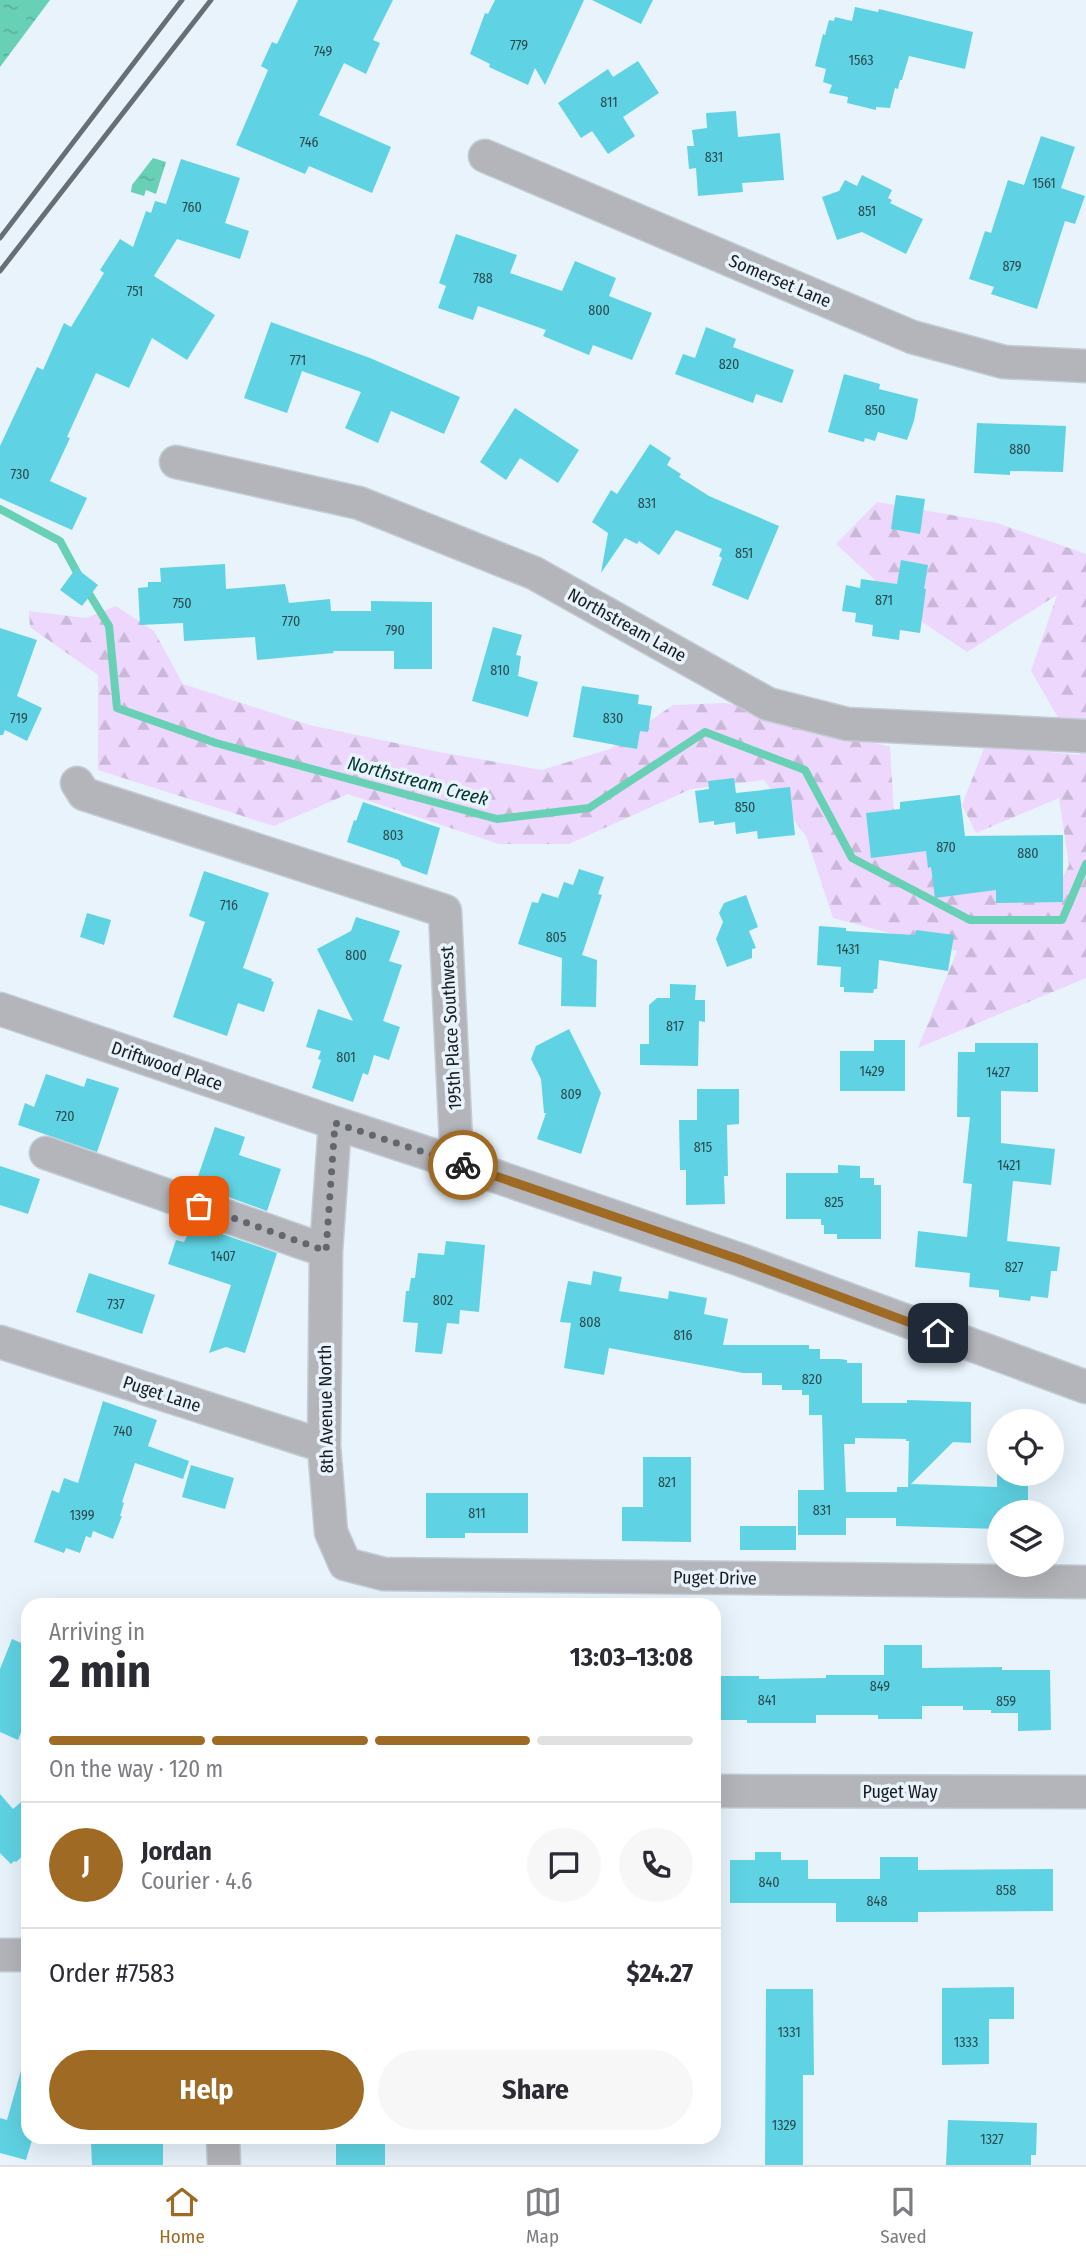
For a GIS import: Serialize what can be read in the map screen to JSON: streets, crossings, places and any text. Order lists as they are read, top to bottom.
{
  "streets": {
    "street": [
      "Somerset Lane",
      "Northstream Lane",
      "195th Place Southwest",
      "Driftwood Place",
      "Puget Lane",
      "8th Avenue North",
      "Puget Drive",
      "Puget Way"
    ]
  },
  "crossings": [
    ["195th Place Southwest", "Driftwood Place"],
    ["Driftwood Place", "8th Avenue North"],
    ["Puget Lane", "8th Avenue North"],
    ["8th Avenue North", "Puget Drive"]
  ],
  "water": ["Northstream Creek"],
  "house_numbers": [
    "779",
    "749",
    "1563",
    "811",
    "746",
    "831",
    "1561",
    "760",
    "851",
    "879",
    "788",
    "751",
    "800",
    "771",
    "820",
    "850",
    "880",
    "730",
    "831",
    "851",
    "871",
    "750",
    "770",
    "790",
    "810",
    "719",
    "830",
    "850",
    "803",
    "870",
    "880",
    "716",
    "805",
    "1431",
    "800",
    "817",
    "801",
    "1429",
    "1427",
    "809",
    "720",
    "815",
    "1421",
    "825",
    "1407",
    "827",
    "802",
    "737",
    "808",
    "816",
    "820",
    "740",
    "821",
    "831",
    "811",
    "1399",
    "849",
    "841",
    "859",
    "840",
    "858",
    "848",
    "1331",
    "1333",
    "1329",
    "1327"
  ],
  "page": {
    "heading": ["2 min", "Arriving in", "13:03–13:08"],
    "panel": [
      "Jordan",
      "Courier · 4.6",
      "Order #7583",
      "$24.27"
    ],
    "bar": "On the way · 120 m",
    "round": "J",
    "buttons": ["Help", "Share"],
    "tabs": ["Home", "Map", "Saved"]
  }
}
